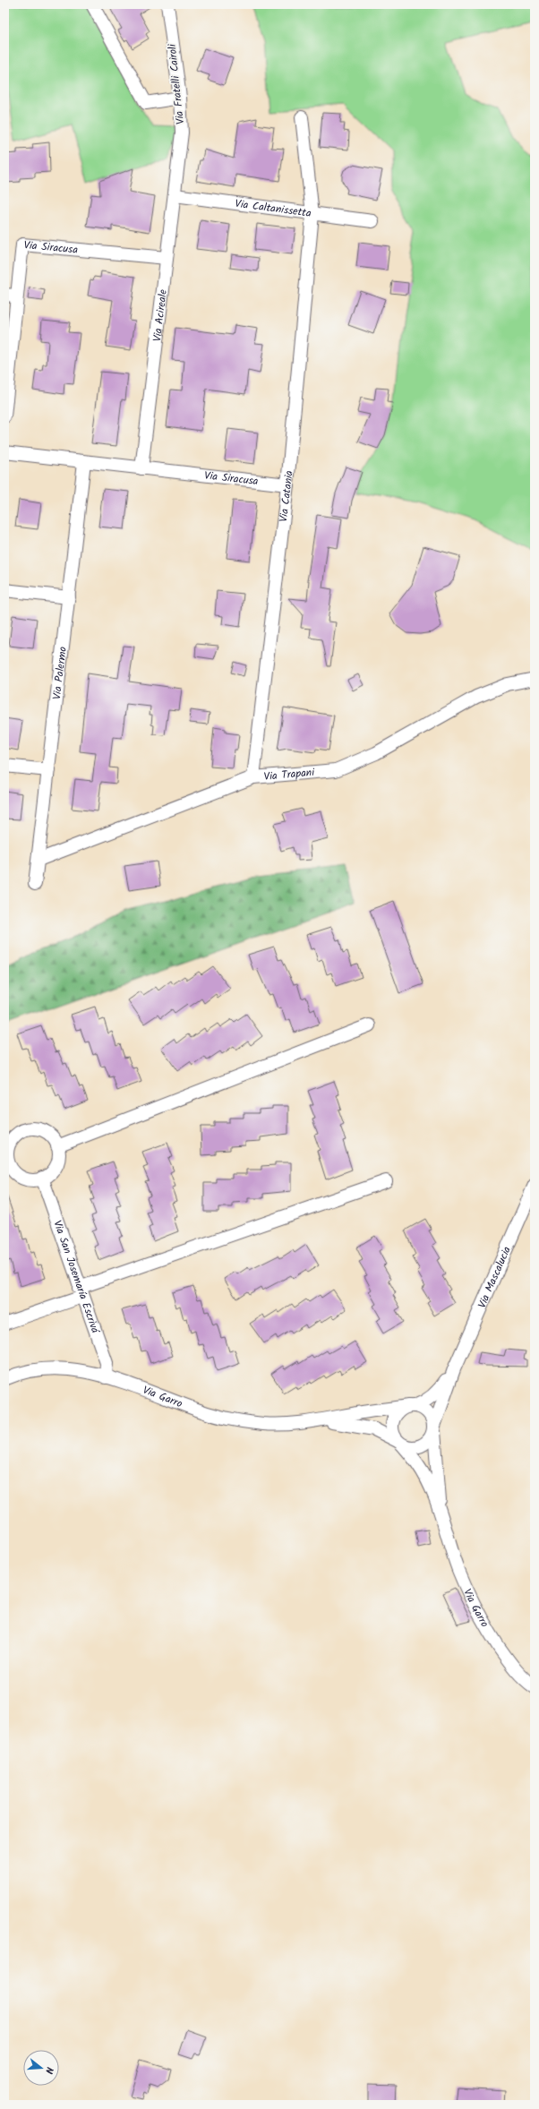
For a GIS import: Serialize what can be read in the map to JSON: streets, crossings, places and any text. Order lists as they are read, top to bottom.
{
  "streets": {
    "street": [
      "Via Fratelli Cairoli",
      "Via Caltanissetta",
      "Via Siracusa",
      "Via Acireale",
      "Via Catania",
      "Via Palermo",
      "Via Trapani",
      "Via San Josemaría Escrivá",
      "Via Mascalucia",
      "Via Garro"
    ]
  },
  "crossings": [
    ["Via Fratelli Cairoli", "Via Acireale"],
    ["Via Caltanissetta", "Via Acireale"],
    ["Via Caltanissetta", "Via Catania"],
    ["Via Siracusa", "Via Acireale"],
    ["Via Siracusa", "Via Catania"],
    ["Via Siracusa", "Via Palermo"],
    ["Via Catania", "Via Trapani"],
    ["Via Palermo", "Via Trapani"],
    ["Via San Josemaría Escrivá", "Via Garro"]
  ],
  "north": "right"
}
